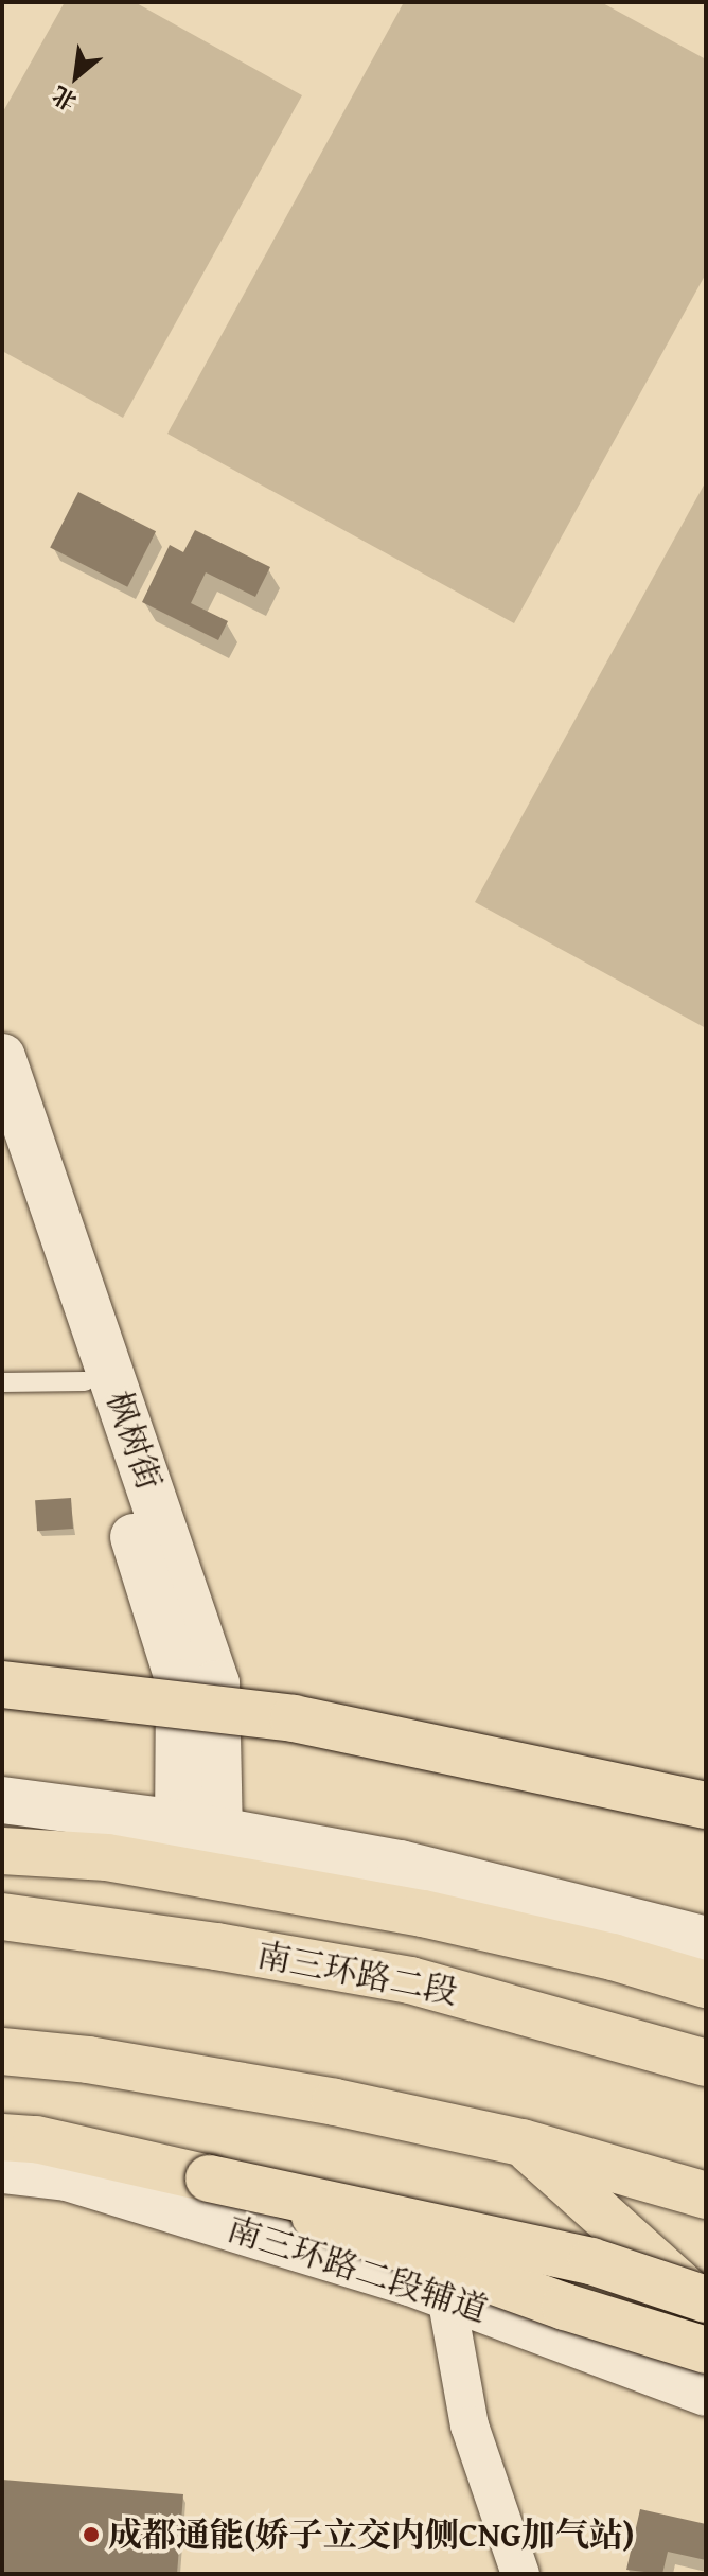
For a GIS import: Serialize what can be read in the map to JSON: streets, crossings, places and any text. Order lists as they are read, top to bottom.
{
  "streets": {
    "highway": ["南三环路二段"],
    "street": ["枫树街", "南三环路二段辅道"]
  },
  "places": ["成都通能(娇子立交内侧CNG加气站)"],
  "north": "bottom left"
}
